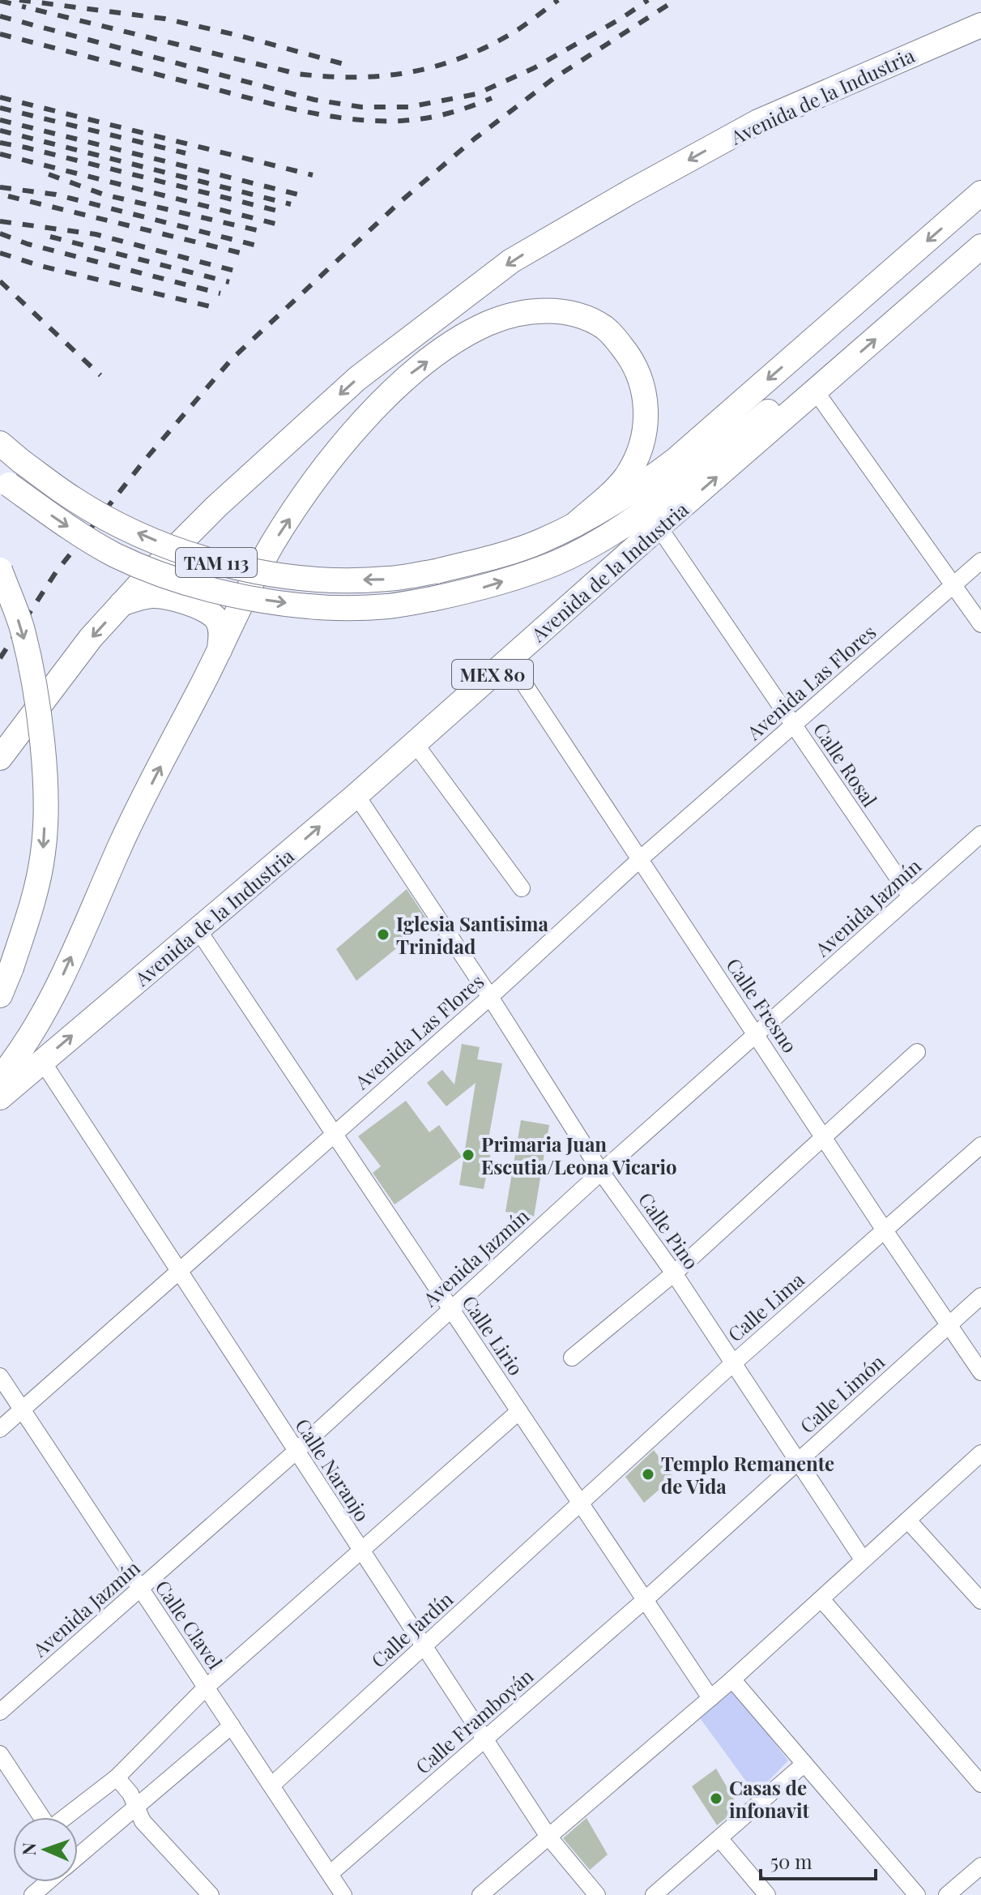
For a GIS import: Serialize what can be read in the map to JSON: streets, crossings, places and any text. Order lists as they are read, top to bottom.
{
  "streets": {
    "highway": ["Avenida de la Industria", "TAM 113", "MEX 80"],
    "street": [
      "Avenida Las Flores",
      "Calle Rosal",
      "Avenida Jazmín",
      "Calle Fresno",
      "Calle Pino",
      "Calle Lima",
      "Calle Lirio",
      "Calle Limón",
      "Calle Naranjo",
      "Calle Clavel",
      "Calle Jardín",
      "Calle Framboyán"
    ]
  },
  "crossings": [
    ["Avenida de la Industria", "Calle Rosal"],
    ["Avenida de la Industria", "Calle Fresno"],
    ["Avenida de la Industria", "Calle Pino"],
    ["Avenida de la Industria", "Calle Lirio"],
    ["Avenida de la Industria", "Calle Naranjo"],
    ["Avenida Las Flores", "Calle Rosal"],
    ["Avenida Las Flores", "Calle Fresno"],
    ["Avenida Las Flores", "Calle Pino"],
    ["Avenida Las Flores", "Calle Lirio"],
    ["Avenida Las Flores", "Calle Naranjo"],
    ["Avenida Las Flores", "Calle Clavel"],
    ["Calle Rosal", "Avenida Jazmín"],
    ["Avenida Jazmín", "Calle Fresno"],
    ["Avenida Jazmín", "Calle Pino"],
    ["Avenida Jazmín", "Calle Lirio"],
    ["Avenida Jazmín", "Calle Naranjo"],
    ["Avenida Jazmín", "Calle Clavel"],
    ["Calle Fresno", "Calle Lima"],
    ["Calle Fresno", "Calle Limón"],
    ["Calle Pino", "Calle Lima"],
    ["Calle Pino", "Calle Limón"],
    ["Calle Lima", "Calle Lirio"],
    ["Calle Lima", "Calle Jardín"],
    ["Calle Lirio", "Calle Limón"],
    ["Calle Lirio", "Calle Jardín"],
    ["Calle Lirio", "Calle Framboyán"],
    ["Calle Limón", "Calle Framboyán"],
    ["Calle Naranjo", "Calle Jardín"],
    ["Calle Naranjo", "Calle Framboyán"],
    ["Calle Clavel", "Calle Jardín"],
    ["Calle Clavel", "Calle Framboyán"]
  ],
  "places": [
    "Iglesia Santisima Trinidad",
    "Primaria Juan Escutia/Leona Vicario",
    "Templo Remanente de Vida",
    "Casas de infonavit"
  ],
  "scale_bar": "50 m",
  "north": "left"
}
